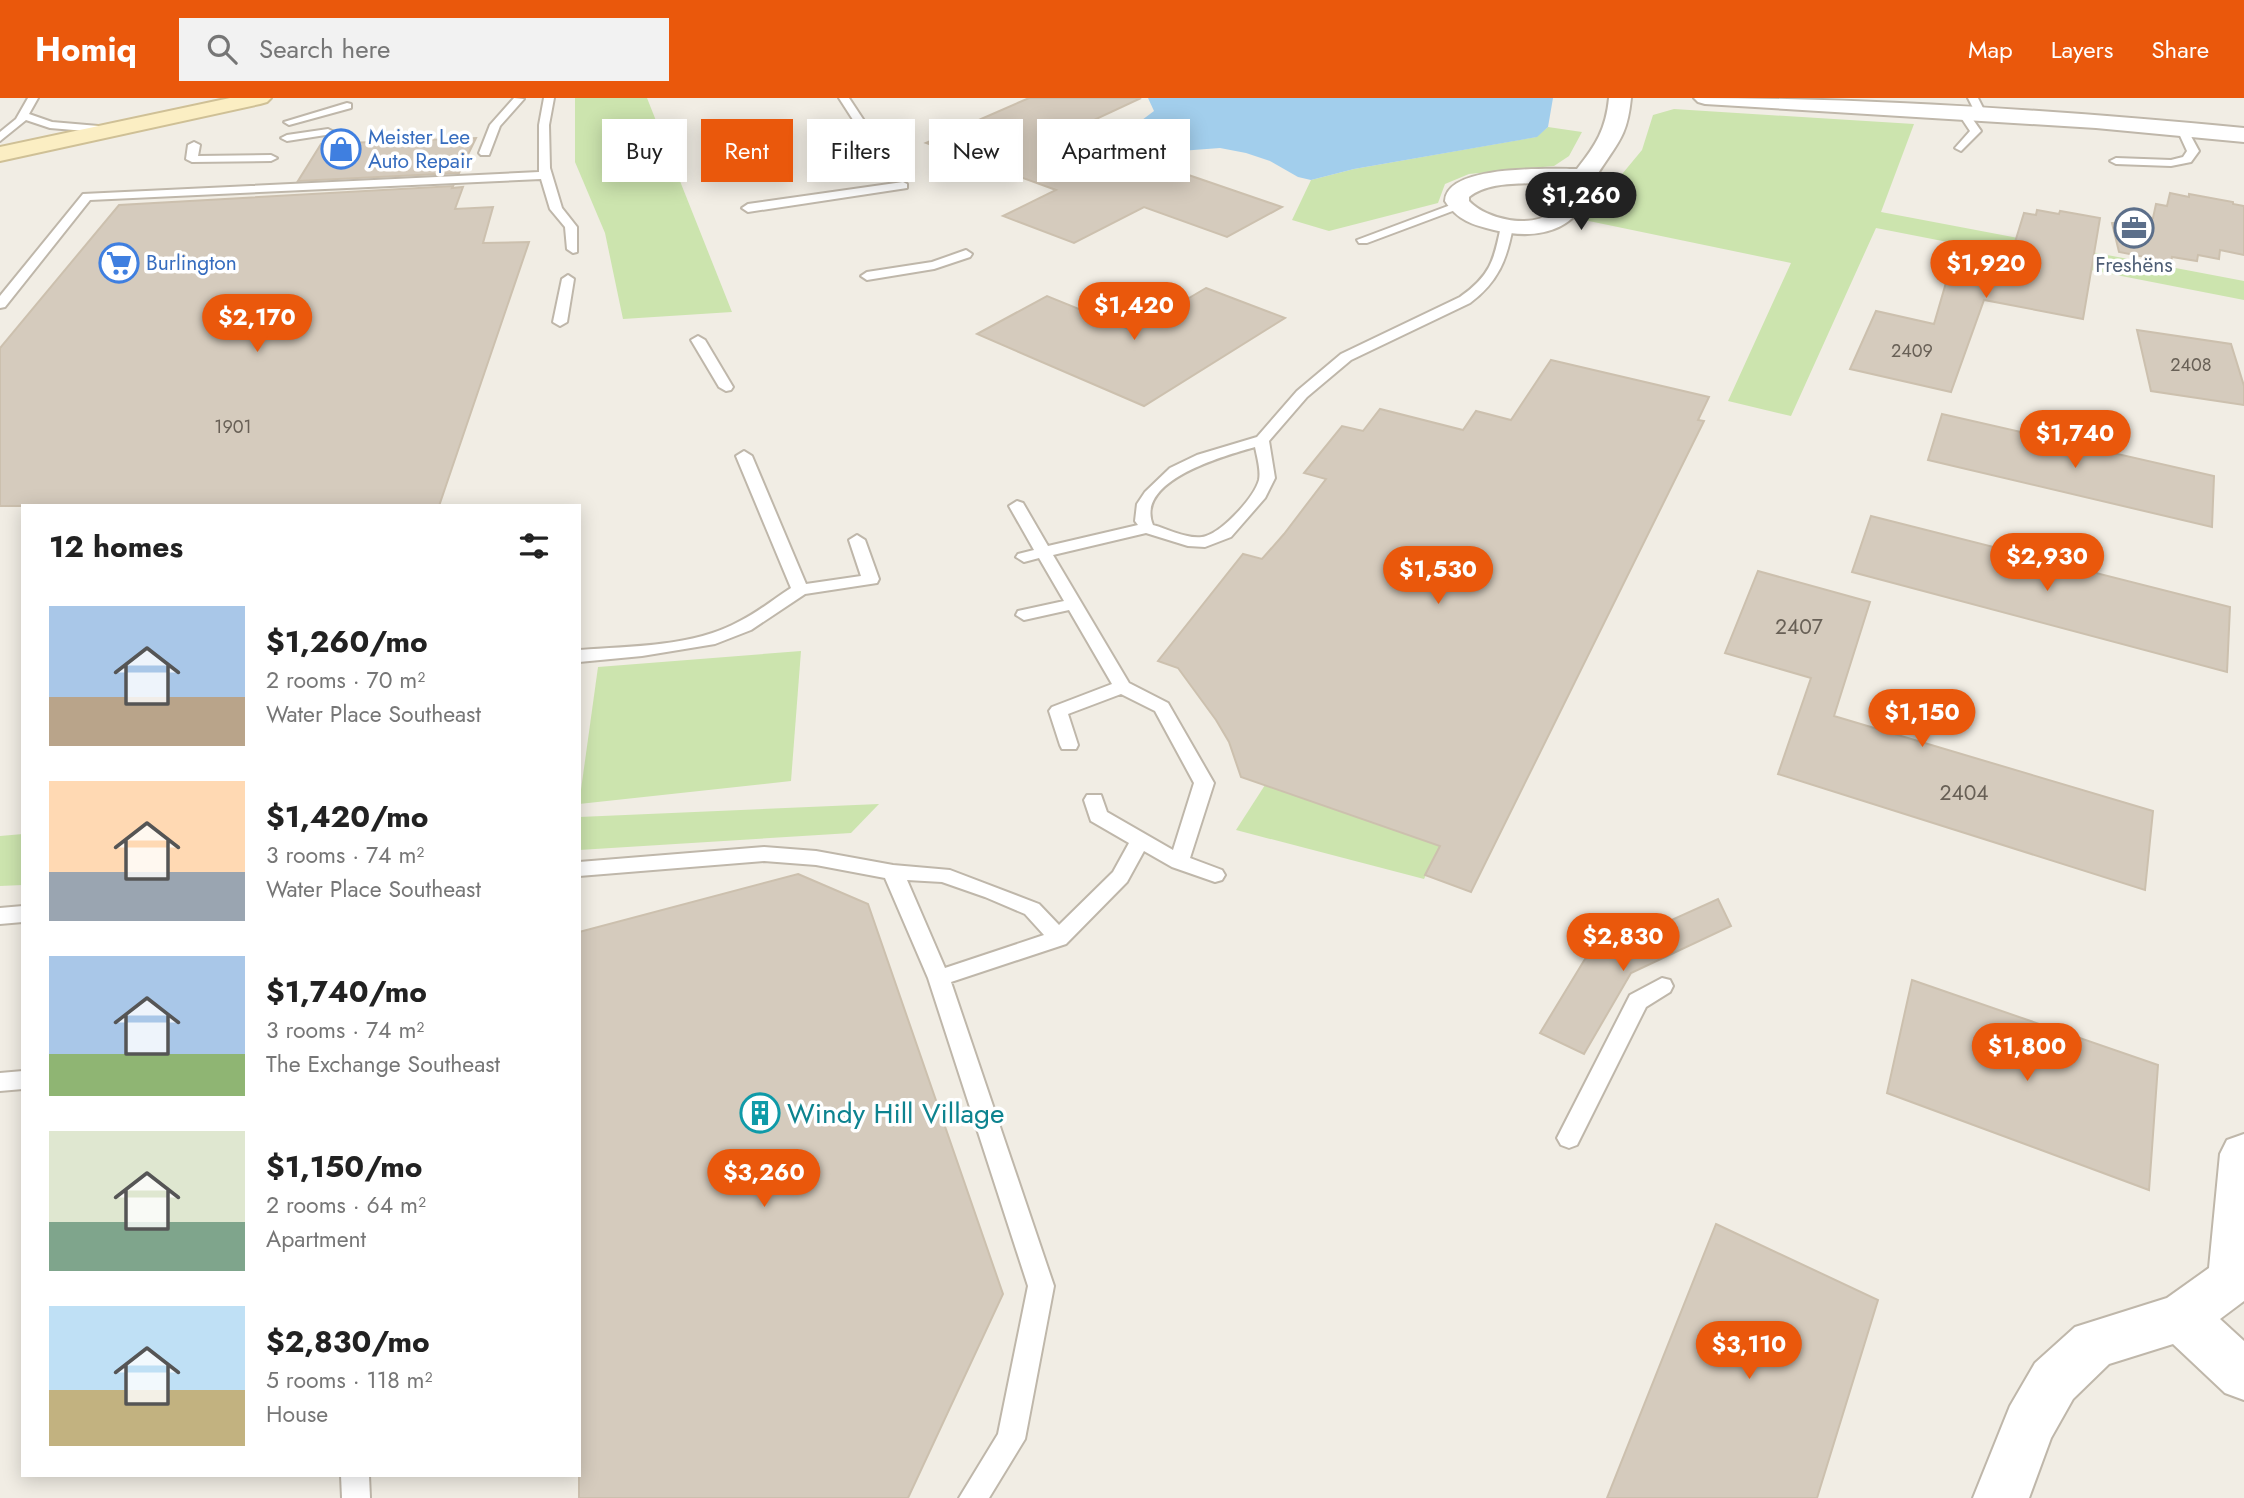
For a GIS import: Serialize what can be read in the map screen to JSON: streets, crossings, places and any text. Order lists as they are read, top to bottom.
{
  "places": {
    "shop": ["Meister Lee Auto Repair"],
    "office": ["Freshëns"],
    "supermarket": ["Burlington"],
    "building": ["Windy Hill Village"]
  },
  "house_numbers": [
    "2409",
    "2408",
    "1901",
    "2407",
    "2404"
  ],
  "page": {
    "header": "Homiq",
    "search": "Search here",
    "nav": ["Map", "Layers", "Share"],
    "chip": [
      "Buy",
      "Rent",
      "Filters",
      "New",
      "Apartment"
    ],
    "price": [
      "$1,260",
      "$1,920",
      "$1,420",
      "$2,170",
      "$1,740",
      "$2,930",
      "$1,530",
      "$1,150",
      "$2,830",
      "$1,800",
      "$3,260",
      "$3,110"
    ],
    "heading": "12 homes",
    "list": [
      {
        "name": "$1,260/mo",
        "note": "2 rooms · 70 m² · Water Place Southeast"
      },
      {
        "name": "$1,420/mo",
        "note": "3 rooms · 74 m² · Water Place Southeast"
      },
      {
        "name": "$1,740/mo",
        "note": "3 rooms · 74 m² · The Exchange Southeast"
      },
      {
        "name": "$1,150/mo",
        "note": "2 rooms · 64 m² · Apartment"
      },
      {
        "name": "$2,830/mo",
        "note": "5 rooms · 118 m² · House"
      }
    ]
  }
}
